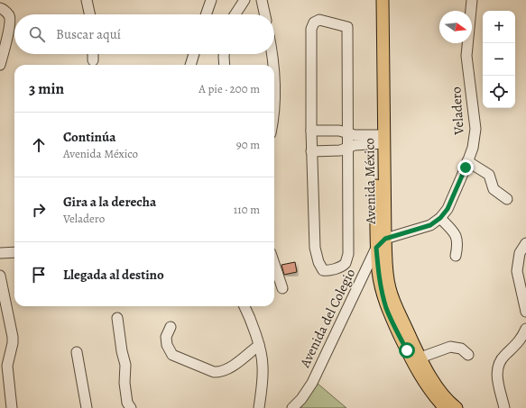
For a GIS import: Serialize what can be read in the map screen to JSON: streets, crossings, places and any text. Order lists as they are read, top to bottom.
{
  "streets": {
    "main road": ["Avenida México"],
    "street": ["Veladero", "Avenida del Colegio"]
  },
  "crossings": [
    ["Veladero", "Avenida México"],
    ["Veladero", "Avenida del Colegio"],
    ["Avenida México", "Avenida del Colegio"]
  ],
  "north": "right",
  "page": {
    "map_buttons": ["+", "−"],
    "search": "Buscar aquí",
    "heading": ["3 min", "A pie · 200 m"],
    "list": [
      ["Continúa", "Avenida México", "90 m"],
      ["Gira a la derecha", "Veladero", "110 m"],
      "Llegada al destino"
    ]
  }
}
